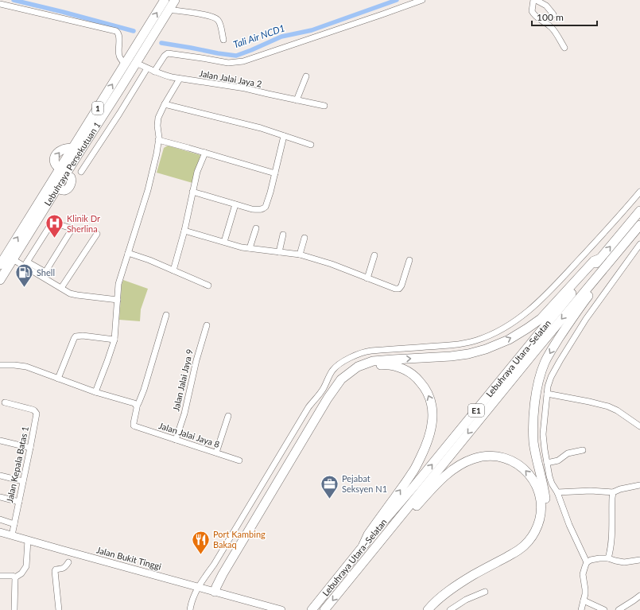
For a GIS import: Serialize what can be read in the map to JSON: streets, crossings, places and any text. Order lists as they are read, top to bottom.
{
  "streets": {
    "highway": [
      "1",
      "Lebuhraya Persekutuan 1",
      "Lebuhraya Utara–Selatan",
      "E1"
    ],
    "main road": ["Jalan Bukit Tinggi"],
    "street": [
      "Jalan Jalai Jaya 2",
      "Jalan Jalai Jaya 9",
      "Jalan Jalai Jaya 8",
      "Jalan Kepala Batas 1"
    ]
  },
  "crossings": [
    ["Jalan Jalai Jaya 2", "Lebuhraya Persekutuan 1"],
    ["Jalan Jalai Jaya 9", "Jalan Jalai Jaya 8"],
    ["Jalan Kepala Batas 1", "Jalan Bukit Tinggi"]
  ],
  "water": ["Tali Air NCD1"],
  "places": {
    "hospital": ["Klinik Dr Sherlina"],
    "fuel station": ["Shell"],
    "office": ["Pejabat Seksyen N1"],
    "restaurant": ["Port Kambing Bakaq"]
  },
  "scale_bar": "100 m"
}
